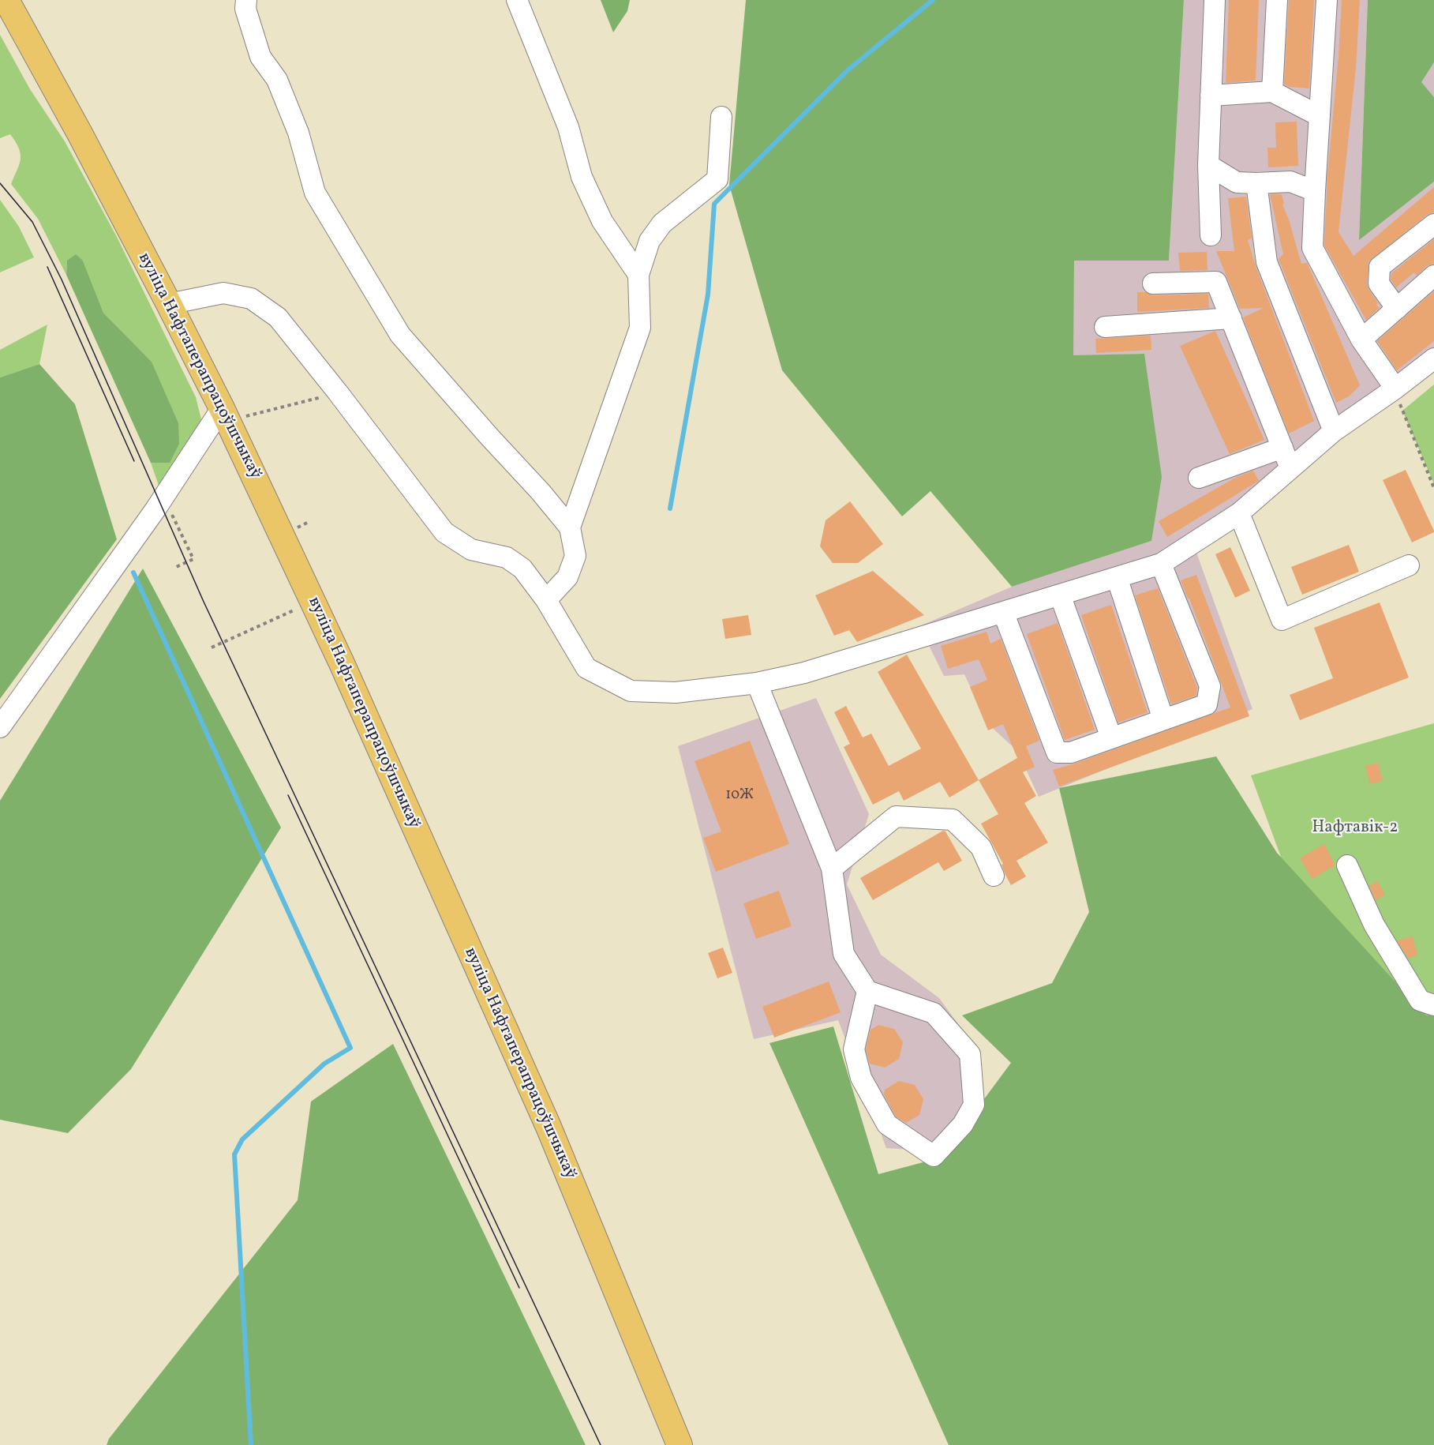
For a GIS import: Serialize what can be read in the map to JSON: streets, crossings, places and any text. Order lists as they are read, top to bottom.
{
  "streets": {
    "main road": ["вуліца Нафтаперапрацоўшчыкаў"]
  },
  "parks": ["Нафтавік-2"],
  "house_numbers": ["10Ж"]
}
